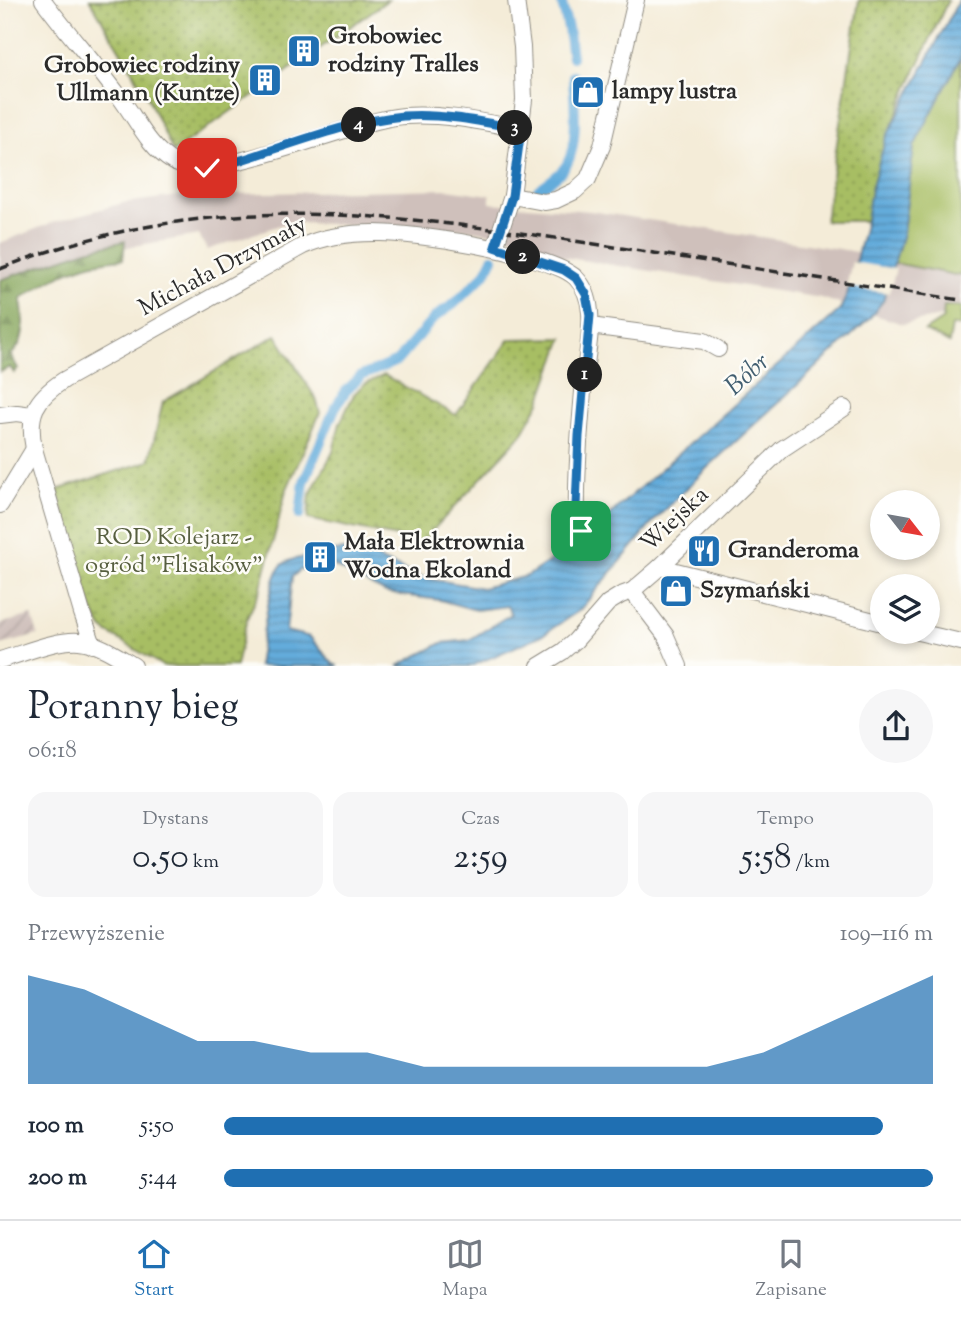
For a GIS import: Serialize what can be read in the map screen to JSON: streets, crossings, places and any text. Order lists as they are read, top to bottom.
{
  "streets": {
    "street": ["Michała Drzymały", "Wiejska"]
  },
  "water": ["Bóbr"],
  "parks": ["ROD Kolejarz - ogród \"Flisaków\""],
  "places": {
    "building": ["Grobowiec rodziny Tralles", "Grobowiec rodziny Ullmann (Kuntze)", "Mała Elektrownia Wodna Ekoland"],
    "shop": ["lampy lustra", "Szymański"],
    "restaurant": ["Granderoma"]
  },
  "north": "bottom right",
  "page": {
    "pins": [
      "4",
      "3",
      "2",
      "1"
    ],
    "heading": ["Poranny bieg", "06:18"],
    "stats": [
      ["Dystans", "0.50 km"],
      ["Czas", "2:59"],
      ["Tempo", "5:58 /km"]
    ],
    "chart": ["Przewyższenie", "109–116 m"],
    "list": [
      {
        "name": "100 m",
        "note": "5:50"
      },
      {
        "name": "200 m",
        "note": "5:44"
      }
    ],
    "tabs": ["Start", "Mapa", "Zapisane"]
  }
}
